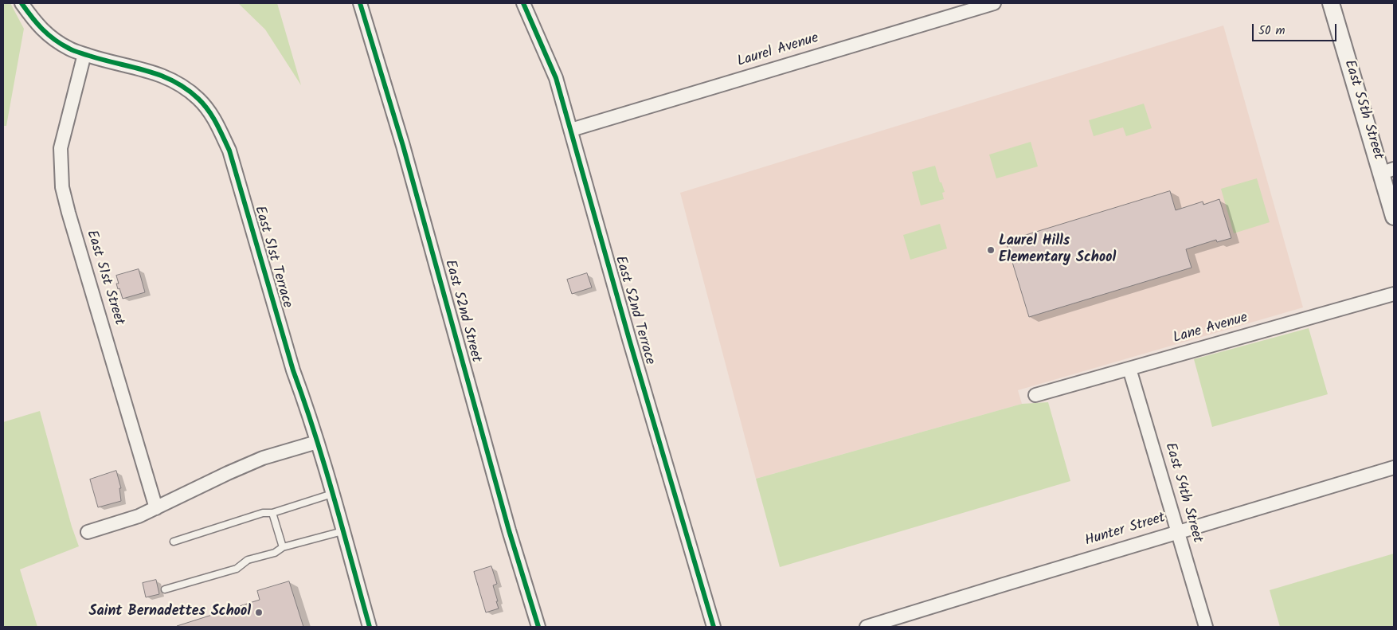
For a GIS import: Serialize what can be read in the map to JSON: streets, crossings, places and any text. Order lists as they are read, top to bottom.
{
  "streets": {
    "street": [
      "Laurel Avenue",
      "East 55th Street",
      "East 51st Terrace",
      "East 51st Street",
      "East 52nd Terrace",
      "East 52nd Street",
      "Lane Avenue",
      "East 54th Street",
      "Hunter Street"
    ]
  },
  "crossings": [
    ["Laurel Avenue", "East 52nd Terrace"],
    ["East 51st Terrace", "East 51st Street"],
    ["Lane Avenue", "East 54th Street"],
    ["East 54th Street", "Hunter Street"]
  ],
  "places": ["Laurel Hills Elementary School", "Saint Bernadettes School"],
  "scale_bar": "50 m"
}
